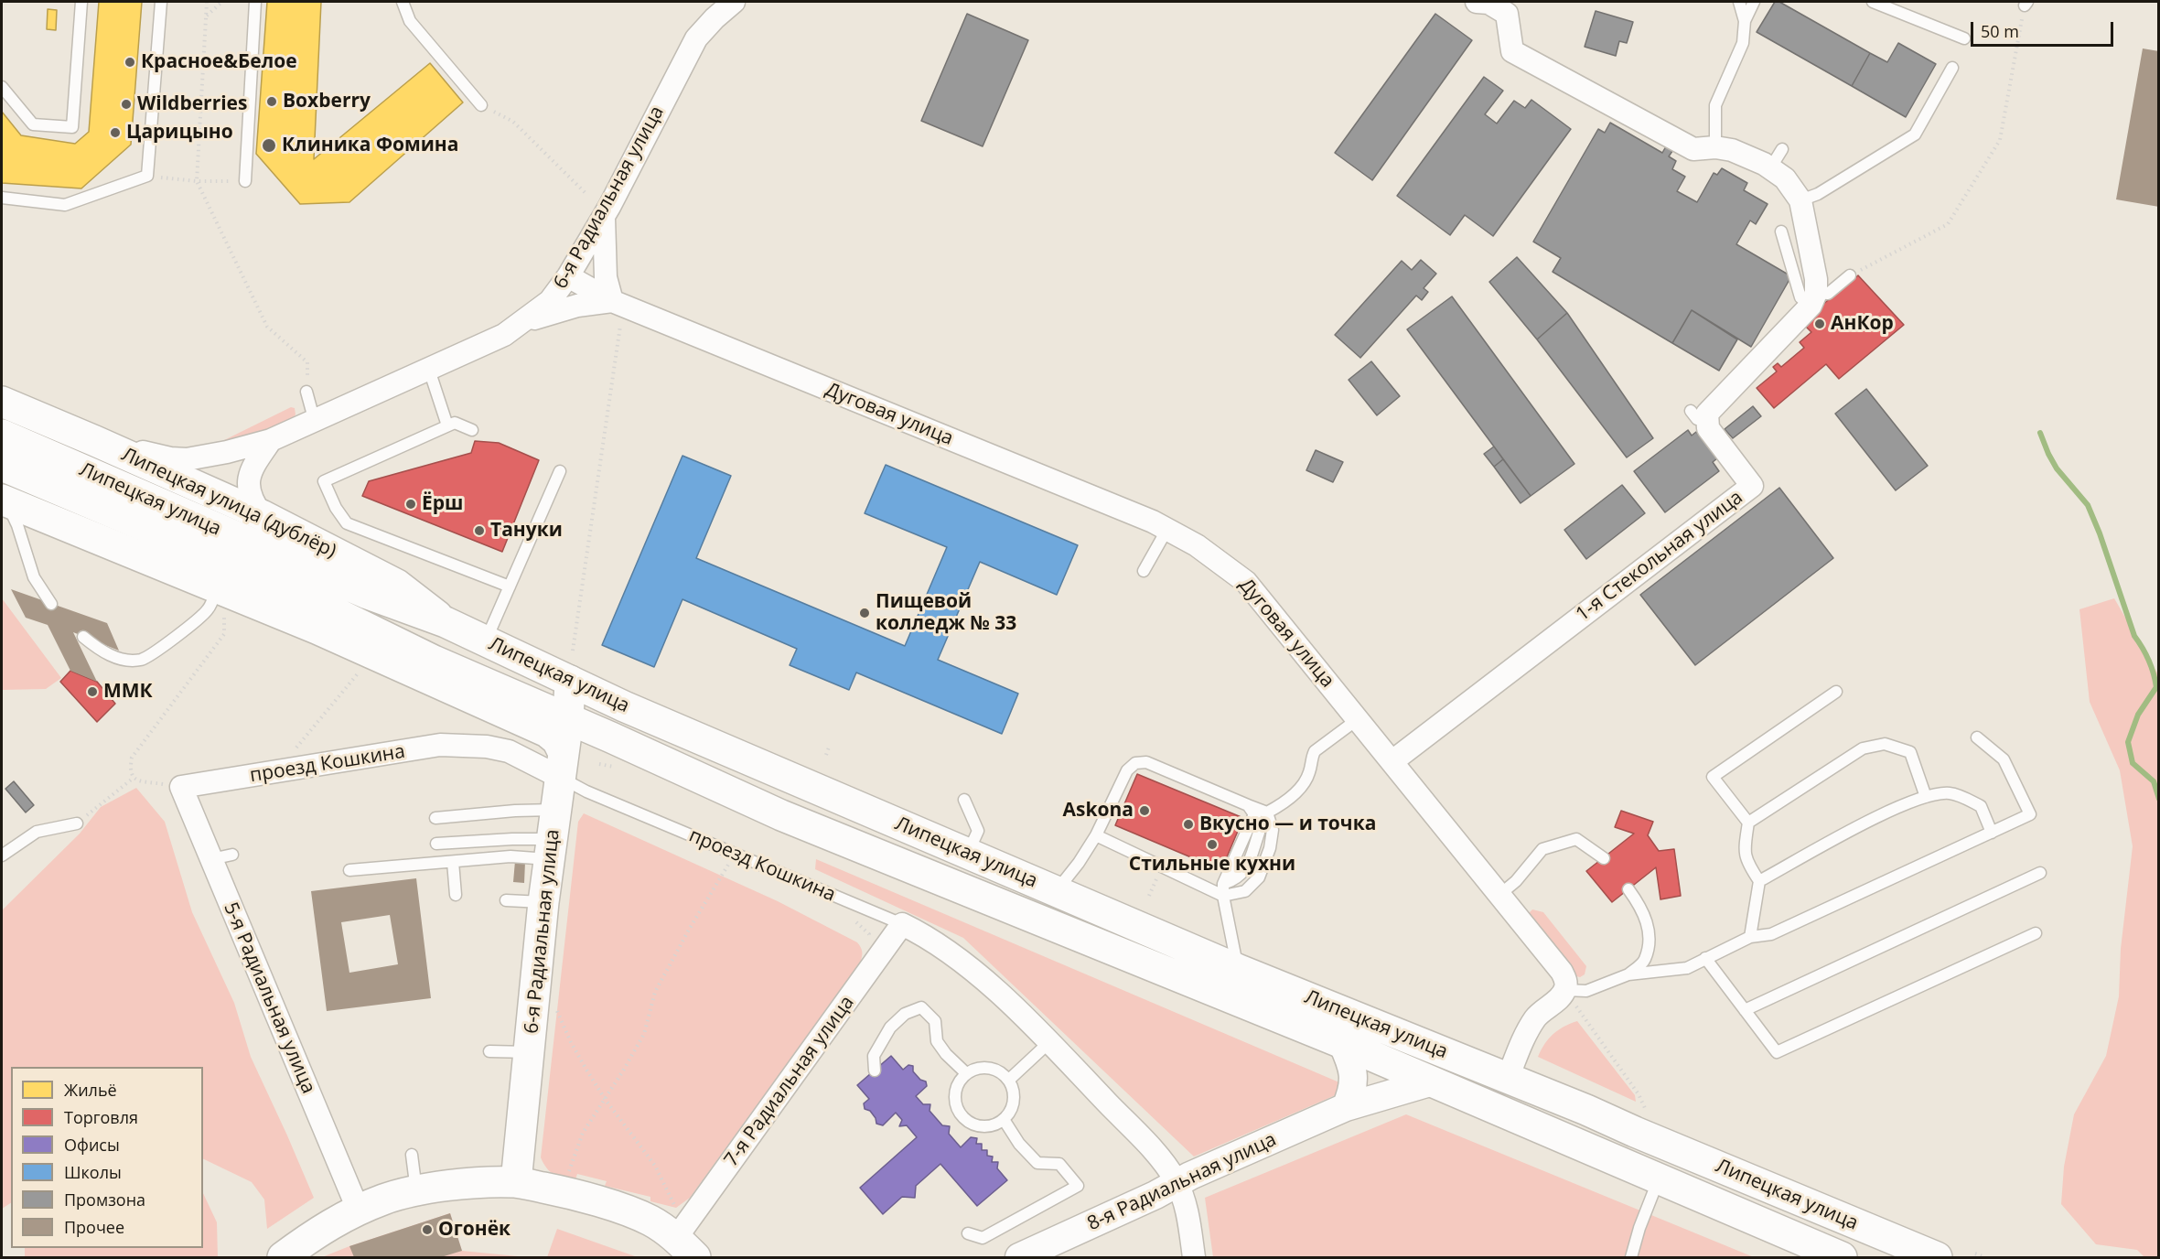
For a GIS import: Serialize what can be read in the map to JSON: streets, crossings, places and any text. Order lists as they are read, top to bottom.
{
  "streets": {
    "main road": ["6-я Радиальная улица", "Липецкая улица", "Липецкая улица (дублёр)"],
    "street": [
      "Дуговая улица",
      "1-я Стекольная улица",
      "проезд Кошкина",
      "5-я Радиальная улица",
      "7-я Радиальная улица",
      "8-я Радиальная улица"
    ]
  },
  "crossings": [
    ["6-я Радиальная улица", "Дуговая улица"],
    ["6-я Радиальная улица", "Липецкая улица"],
    ["6-я Радиальная улица", "Липецкая улица (дублёр)"],
    ["6-я Радиальная улица", "проезд Кошкина"],
    ["Дуговая улица", "1-я Стекольная улица"],
    ["Липецкая улица", "Липецкая улица (дублёр)"],
    ["Липецкая улица", "8-я Радиальная улица"],
    ["проезд Кошкина", "5-я Радиальная улица"],
    ["проезд Кошкина", "7-я Радиальная улица"],
    ["проезд Кошкина", "8-я Радиальная улица"]
  ],
  "places": [
    "Красное&Белое",
    "Boxberry",
    "Wildberries",
    "Царицыно",
    "Клиника Фомина",
    "АнКор",
    "Ёрш",
    "Тануки",
    "Пищевой колледж № 33",
    "ММК",
    "Askona",
    "Вкусно — и точка",
    "Стильные кухни",
    "Огонёк"
  ],
  "legend": [
    "Жильё",
    "Торговля",
    "Офисы",
    "Школы",
    "Промзона",
    "Прочее"
  ],
  "scale_bar": "50 m"
}
